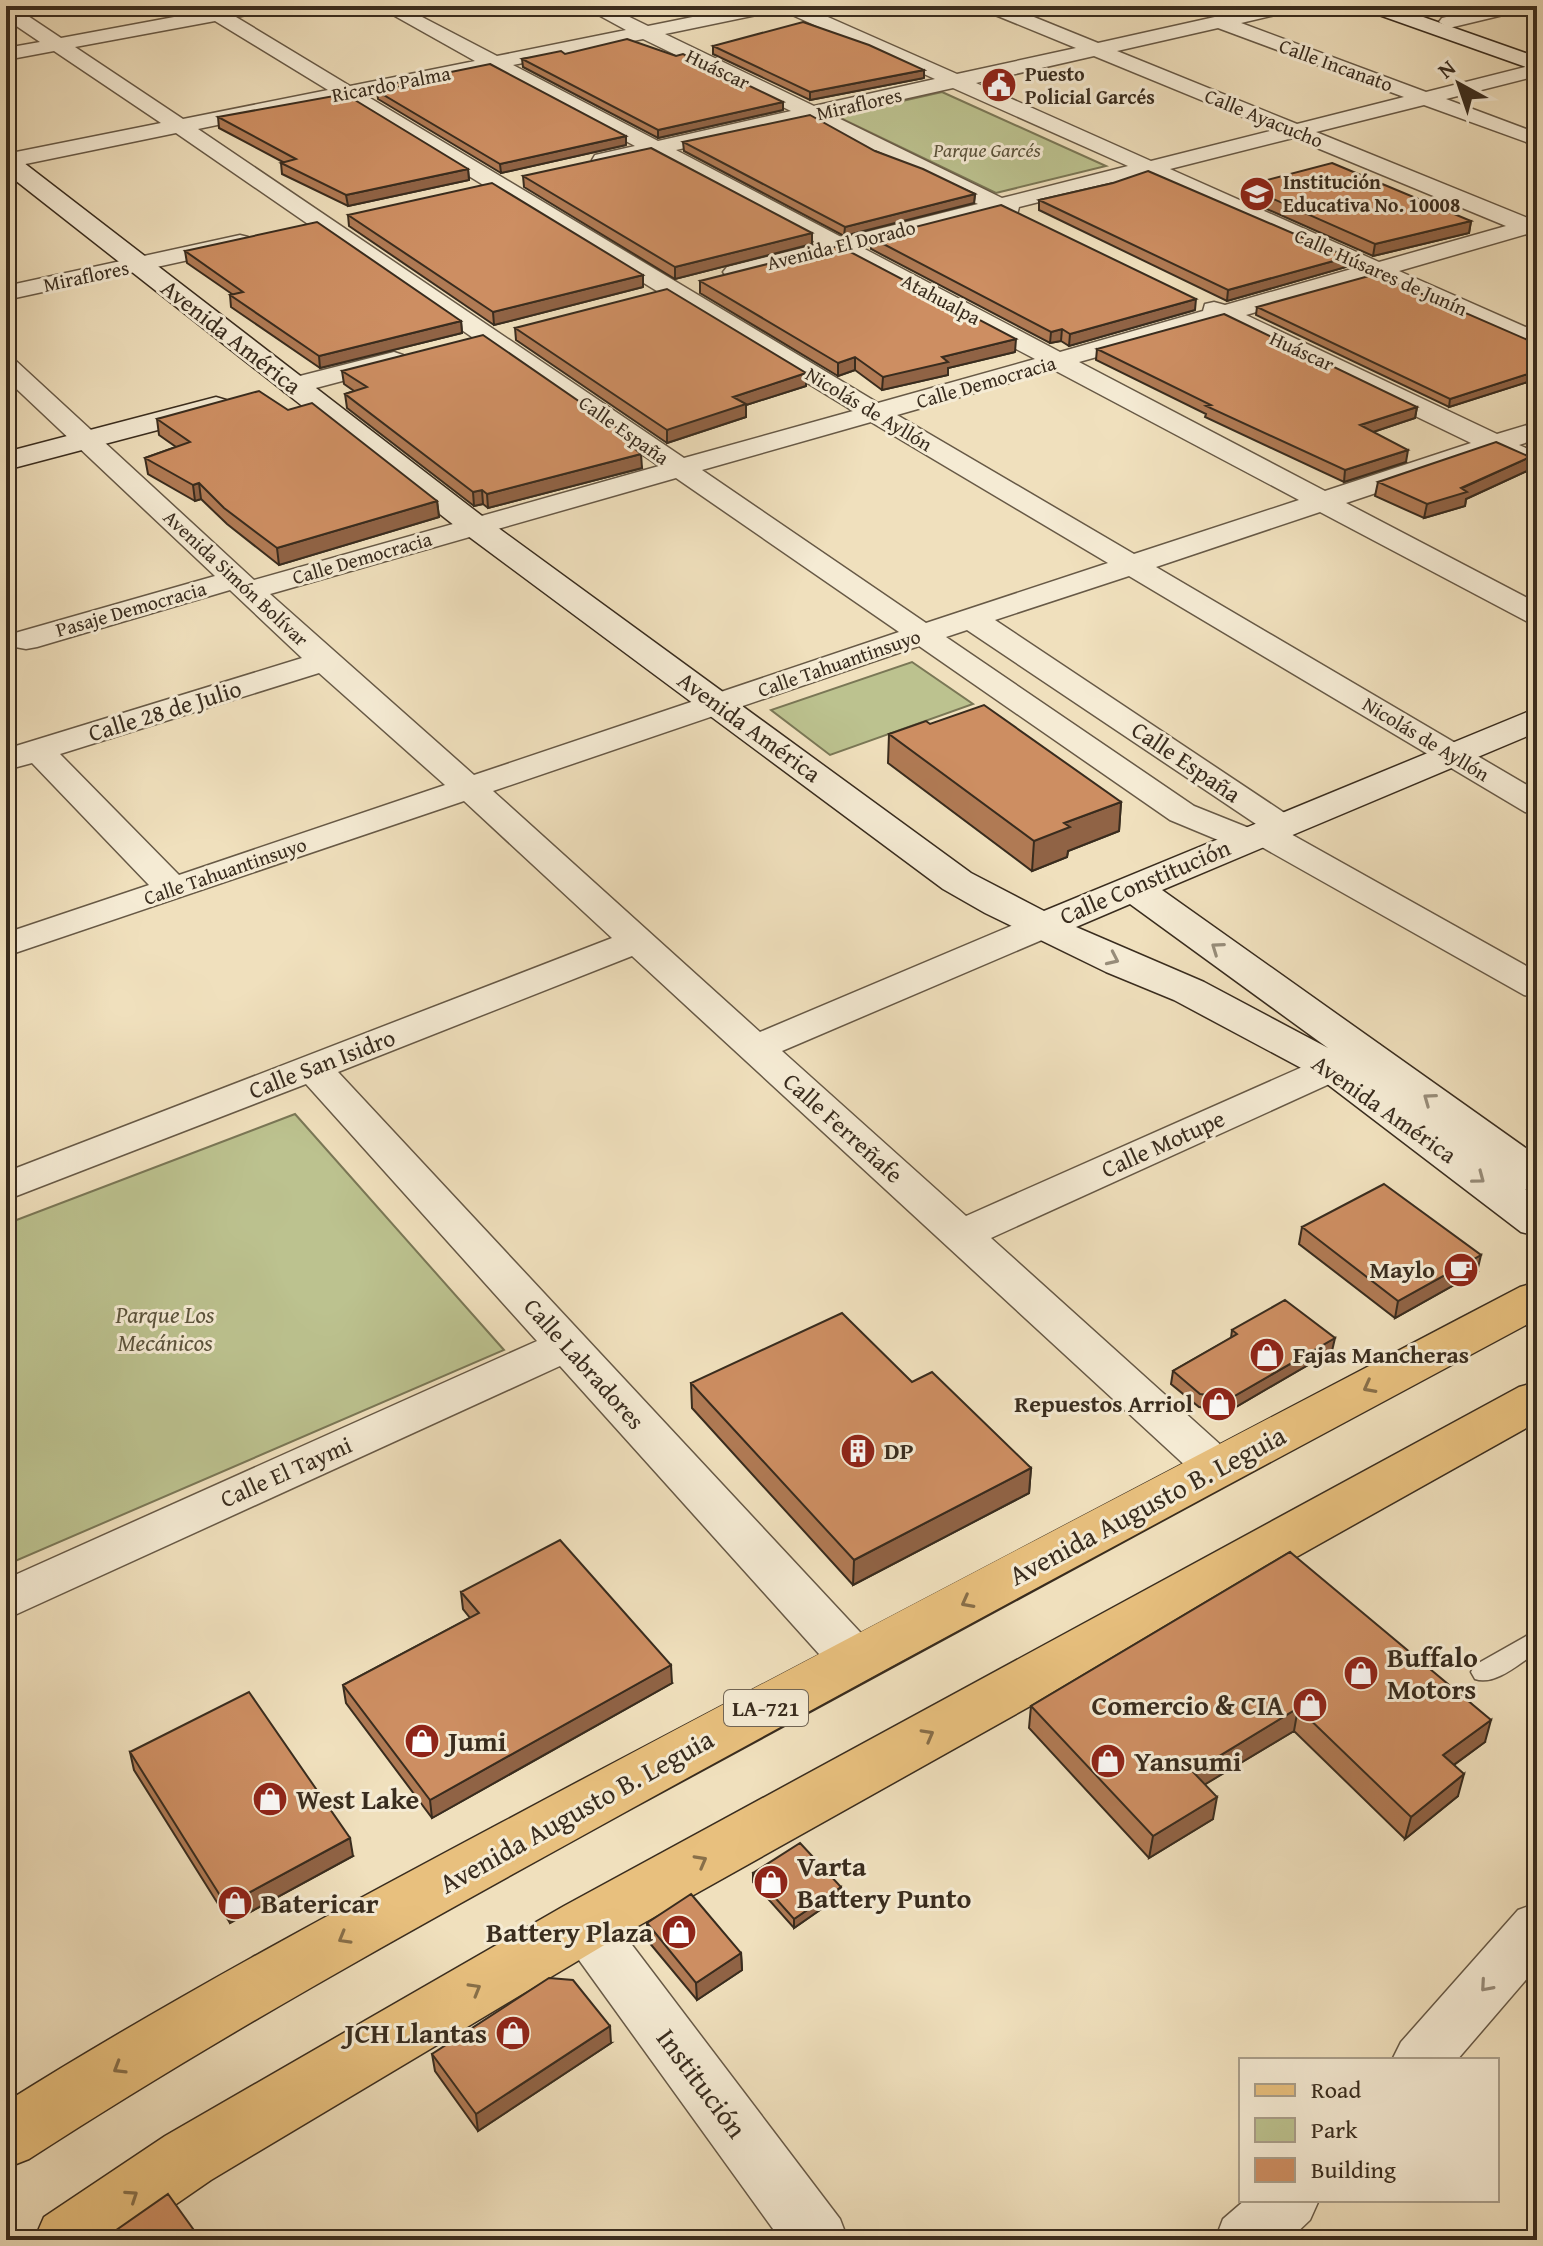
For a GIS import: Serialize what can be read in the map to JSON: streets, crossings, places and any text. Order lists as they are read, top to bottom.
{
  "streets": {
    "main road": ["Avenida Augusto B. Leguia", "LA-721"],
    "street": [
      "Calle Incanato",
      "Huáscar",
      "Ricardo Palma",
      "Miraflores",
      "Calle Ayacucho",
      "Avenida El Dorado",
      "Calle Húsares de Junín",
      "Atahualpa",
      "Avenida América",
      "Calle Democracia",
      "Nicolás de Ayllón",
      "Calle España",
      "Avenida Simón Bolívar",
      "Pasaje Democracia",
      "Calle Tahuantinsuyo",
      "Calle 28 de Julio",
      "Calle Constitución",
      "Calle San Isidro",
      "Calle Ferreñafe",
      "Calle Motupe",
      "Calle Labradores",
      "Calle El Taymi",
      "Institución"
    ]
  },
  "crossings": [
    ["Calle Incanato", "Miraflores"],
    ["Calle Incanato", "Avenida El Dorado"],
    ["Huáscar", "Ricardo Palma"],
    ["Huáscar", "Miraflores"],
    ["Huáscar", "Avenida El Dorado"],
    ["Huáscar", "Calle Democracia"],
    ["Huáscar", "Calle Tahuantinsuyo"],
    ["Ricardo Palma", "Atahualpa"],
    ["Ricardo Palma", "Avenida América"],
    ["Ricardo Palma", "Nicolás de Ayllón"],
    ["Ricardo Palma", "Calle España"],
    ["Miraflores", "Calle Ayacucho"],
    ["Miraflores", "Calle Húsares de Junín"],
    ["Miraflores", "Atahualpa"],
    ["Miraflores", "Avenida América"],
    ["Calle Ayacucho", "Avenida El Dorado"],
    ["Calle Ayacucho", "Calle Democracia"],
    ["Avenida El Dorado", "Calle Húsares de Junín"],
    ["Avenida El Dorado", "Atahualpa"],
    ["Avenida El Dorado", "Nicolás de Ayllón"],
    ["Calle Húsares de Junín", "Calle Democracia"],
    ["Atahualpa", "Calle Democracia"],
    ["Atahualpa", "Calle Tahuantinsuyo"],
    ["Avenida América", "Calle Democracia"],
    ["Avenida América", "Calle Tahuantinsuyo"],
    ["Avenida América", "Calle Constitución"],
    ["Avenida América", "Calle Motupe"],
    ["Calle Democracia", "Nicolás de Ayllón"],
    ["Calle Democracia", "Calle España"],
    ["Calle Democracia", "Avenida Simón Bolívar"],
    ["Calle Democracia", "Pasaje Democracia"],
    ["Nicolás de Ayllón", "Calle Tahuantinsuyo"],
    ["Nicolás de Ayllón", "Calle Constitución"],
    ["Calle España", "Calle Tahuantinsuyo"],
    ["Calle España", "Calle Constitución"],
    ["Avenida Simón Bolívar", "Pasaje Democracia"],
    ["Avenida Simón Bolívar", "Calle Tahuantinsuyo"],
    ["Avenida Simón Bolívar", "Calle 28 de Julio"],
    ["Avenida Simón Bolívar", "Calle Ferreñafe"],
    ["Calle Tahuantinsuyo", "Calle Ferreñafe"],
    ["Calle Constitución", "Calle Ferreñafe"],
    ["Calle San Isidro", "Calle Ferreñafe"],
    ["Calle San Isidro", "Calle Labradores"],
    ["Calle Ferreñafe", "Calle Motupe"],
    ["Calle Ferreñafe", "Avenida Augusto B. Leguia"],
    ["Calle Labradores", "Calle El Taymi"],
    ["Calle Labradores", "Avenida Augusto B. Leguia"]
  ],
  "parks": ["Parque Garcés", "Parque Los Mecánicos"],
  "places": {
    "public building": ["Puesto Policial Garcés"],
    "school or university": ["Institución Educativa No. 10008"],
    "cafe": ["Maylo"],
    "shop": [
      "Fajas Mancheras",
      "Repuestos Arriol",
      "Buffalo Motors",
      "Comercio & CIA",
      "Jumi",
      "Yansumi",
      "West Lake",
      "Varta Battery Punto",
      "Batericar",
      "Battery Plaza",
      "JCH Llantas"
    ],
    "building": ["DP"]
  },
  "legend": ["Road", "Park", "Building"],
  "north": "top left"
}
